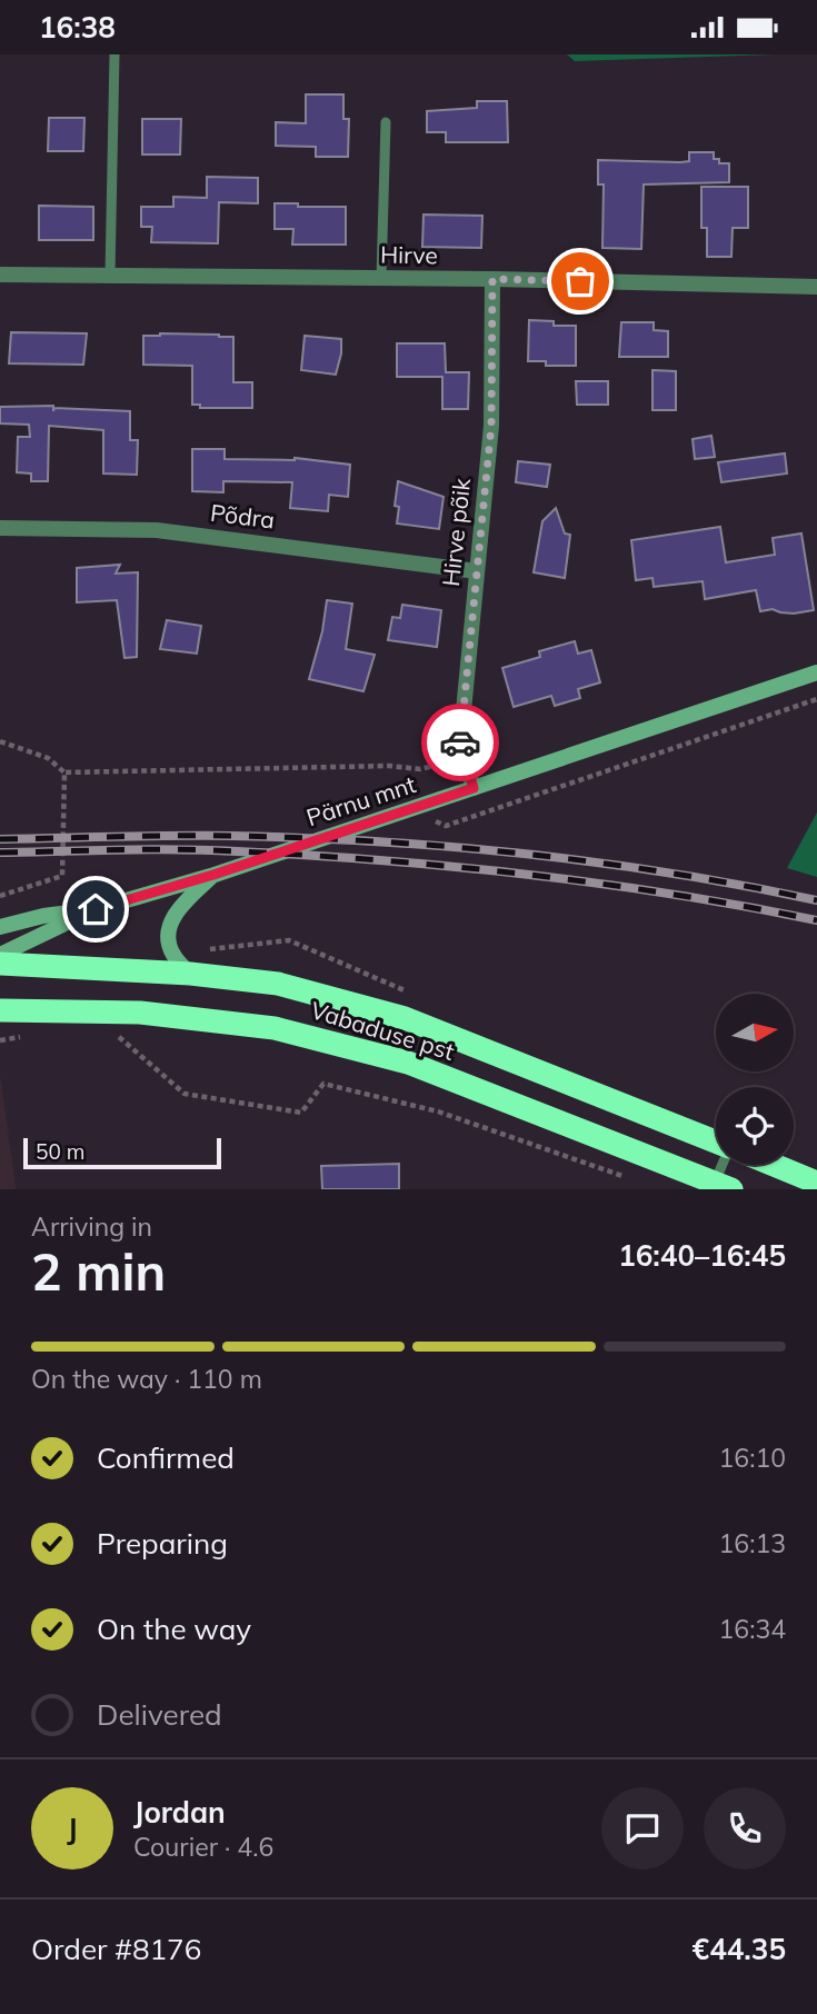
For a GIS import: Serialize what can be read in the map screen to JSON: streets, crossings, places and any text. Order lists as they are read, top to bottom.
{
  "streets": {
    "highway": ["Vabaduse pst"],
    "main road": ["Pärnu mnt"],
    "street": ["Hirve", "Põdra", "Hirve põik"]
  },
  "crossings": [
    ["Hirve", "Hirve põik"],
    ["Põdra", "Hirve põik"],
    ["Hirve põik", "Pärnu mnt"]
  ],
  "scale_bar": "50 m",
  "north": "right",
  "page": {
    "status": "16:38",
    "scale": "50 m",
    "heading": ["2 min", "Arriving in", "16:40–16:45"],
    "panel": [
      "Jordan",
      "Courier · 4.6",
      "Order #8176",
      "€44.35"
    ],
    "bar": "On the way · 110 m",
    "list": [
      ["Confirmed", "16:10"],
      ["Preparing", "16:13"],
      ["On the way", "16:34"],
      "Delivered"
    ],
    "round": "J"
  }
}
